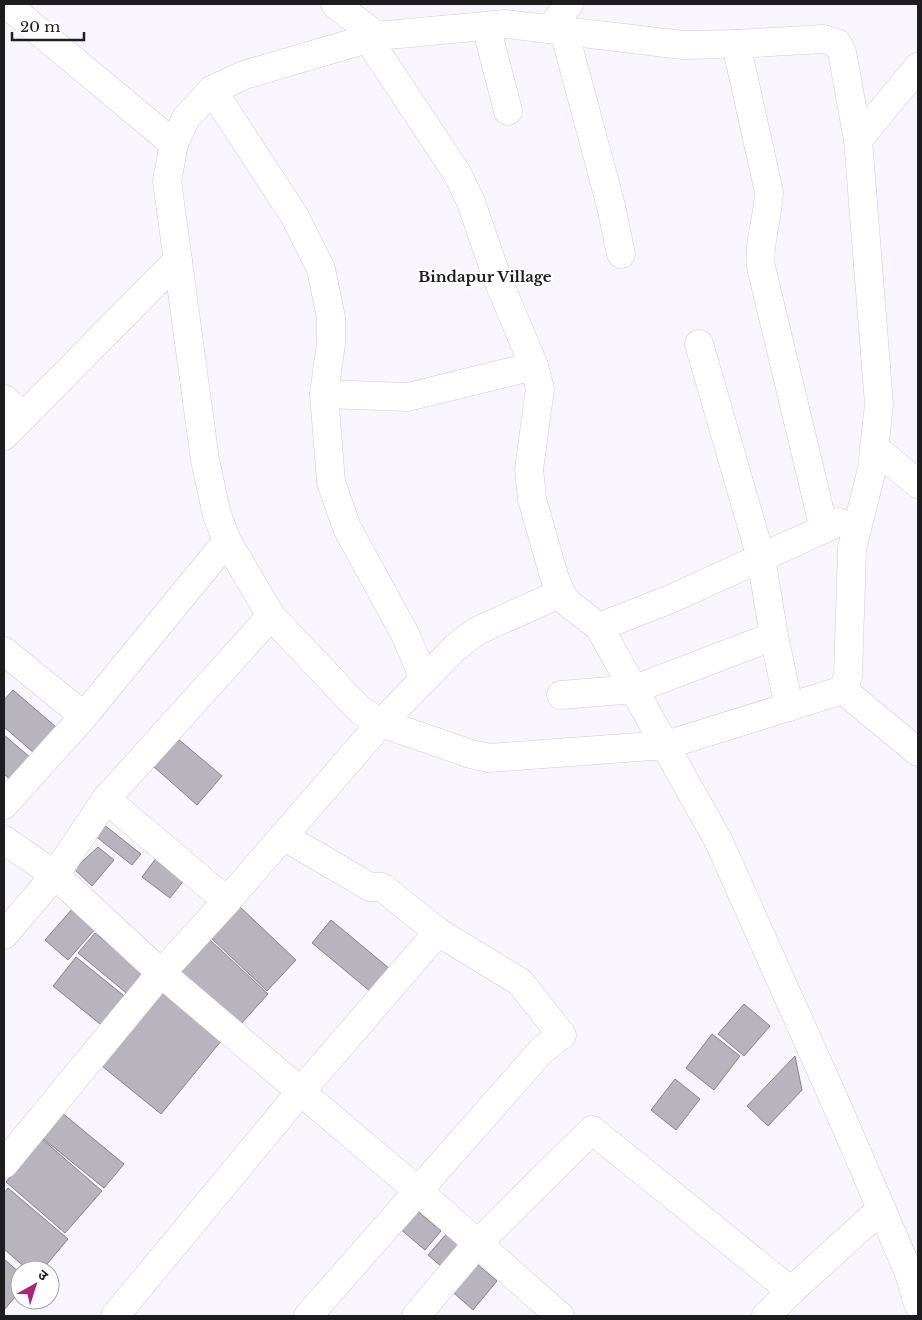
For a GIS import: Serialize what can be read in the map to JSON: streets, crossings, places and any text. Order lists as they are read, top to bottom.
{
  "districts": ["Bindapur Village"],
  "scale_bar": "20 m",
  "north": "top right"
}
